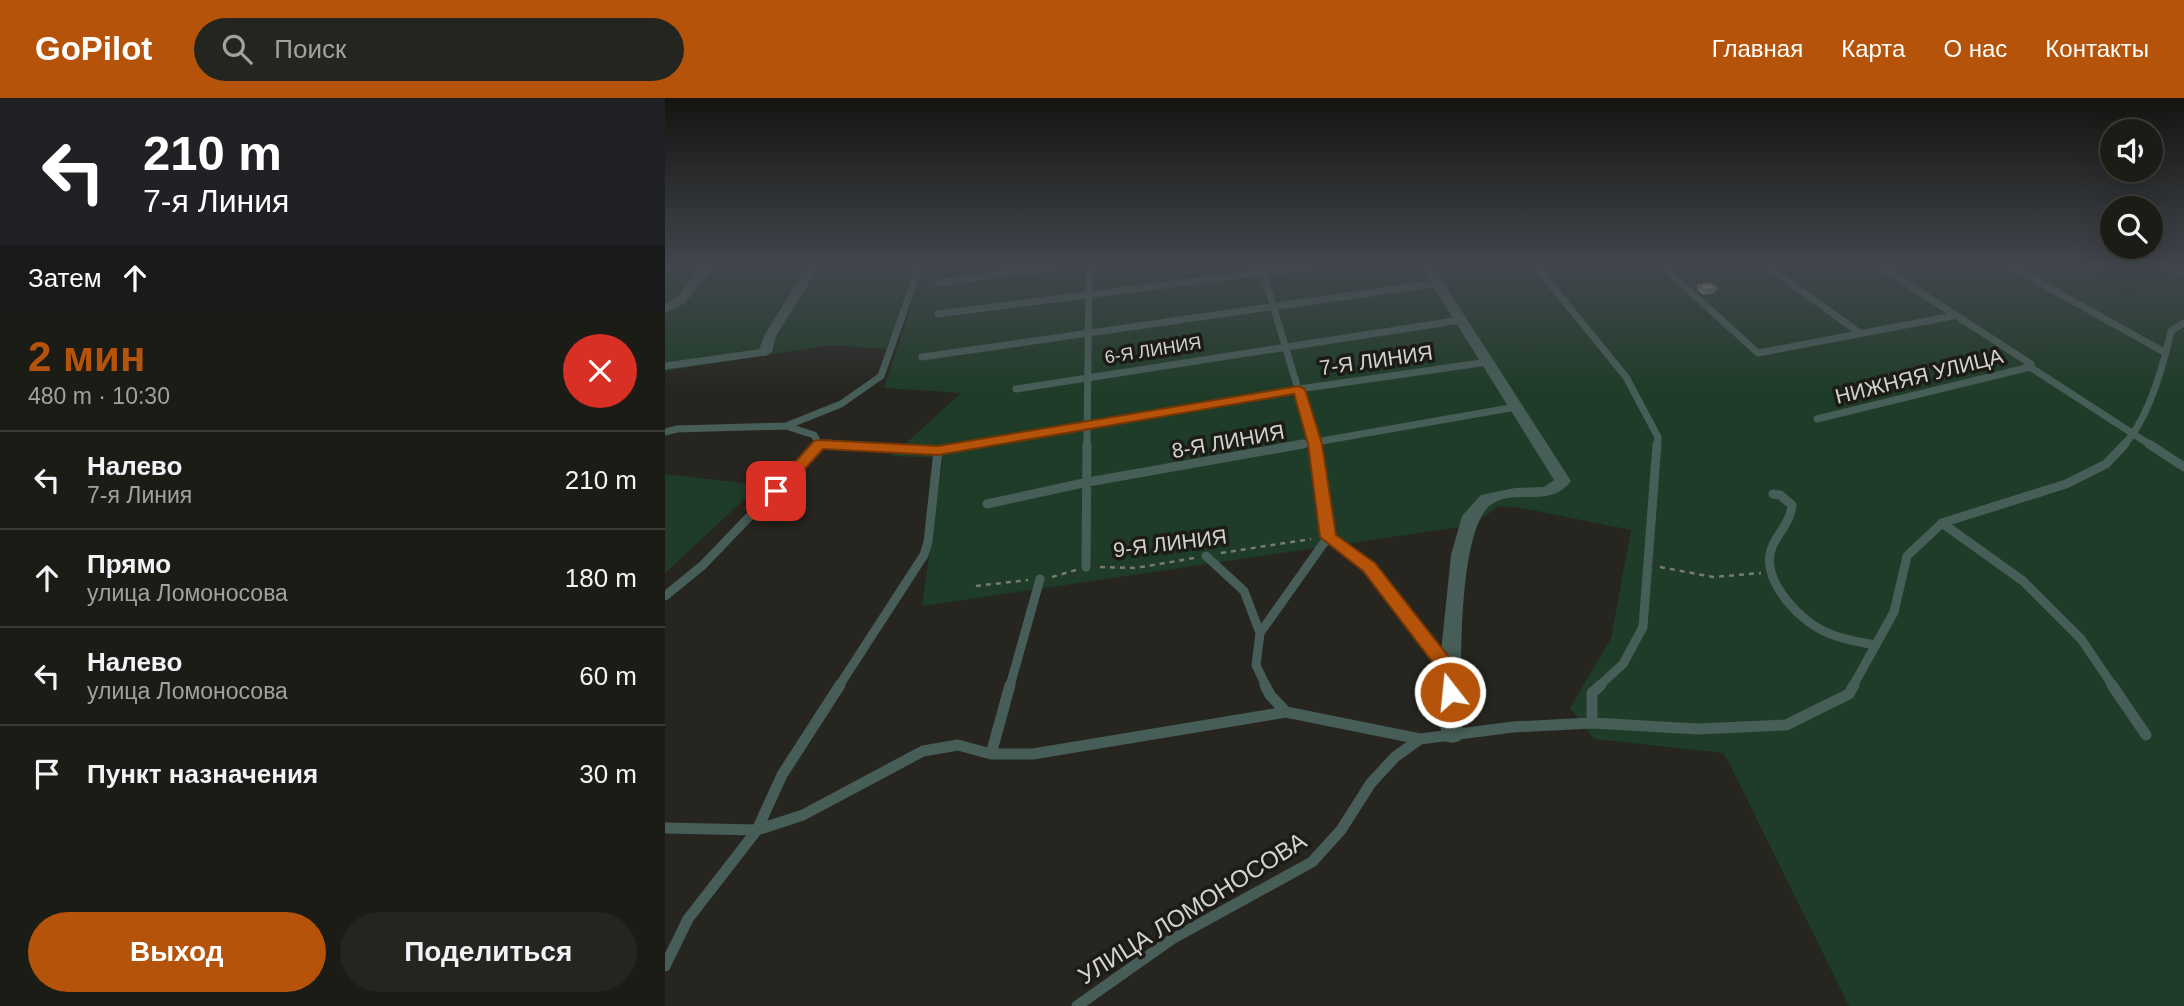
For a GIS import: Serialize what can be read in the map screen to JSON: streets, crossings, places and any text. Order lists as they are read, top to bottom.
{
  "streets": {
    "lane": [
      "6-Я ЛИНИЯ",
      "7-Я ЛИНИЯ",
      "8-Я ЛИНИЯ",
      "УЛИЦА ЛОМОНОСОВА"
    ],
    "path": ["9-Я ЛИНИЯ"]
  },
  "page": {
    "header": "GoPilot",
    "search": "Поиск",
    "nav": [
      "Главная",
      "Карта",
      "О нас",
      "Контакты"
    ],
    "turn": ["210 m", "7-я Линия"],
    "then": "Затем",
    "heading": ["2 мин", "480 m · 10:30"],
    "list": [
      {
        "name": "Налево",
        "note": "7-я Линия",
        "value": "210 m"
      },
      {
        "name": "Прямо",
        "note": "улица Ломоносова",
        "value": "180 m"
      },
      {
        "name": "Налево",
        "note": "улица Ломоносова",
        "value": "60 m"
      },
      {
        "name": "Пункт назначения",
        "value": "30 m"
      }
    ],
    "buttons": ["Выход", "Поделиться"]
  }
}
